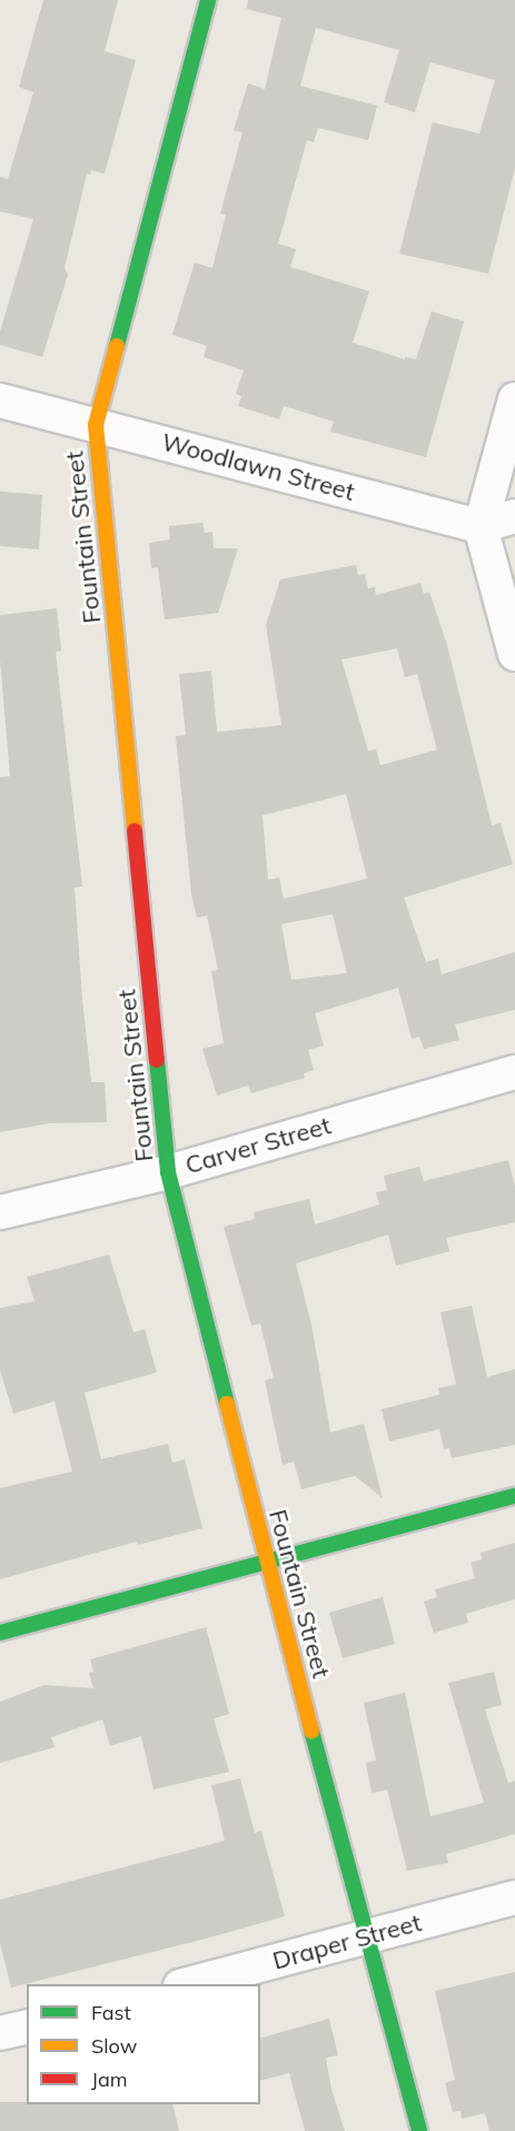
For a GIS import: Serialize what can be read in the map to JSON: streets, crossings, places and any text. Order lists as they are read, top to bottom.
{
  "streets": {
    "street": [
      "Woodlawn Street",
      "Fountain Street",
      "Carver Street",
      "Draper Street"
    ]
  },
  "crossings": [
    ["Woodlawn Street", "Fountain Street"],
    ["Fountain Street", "Carver Street"],
    ["Fountain Street", "Draper Street"]
  ],
  "legend": ["Fast", "Slow", "Jam"]
}
